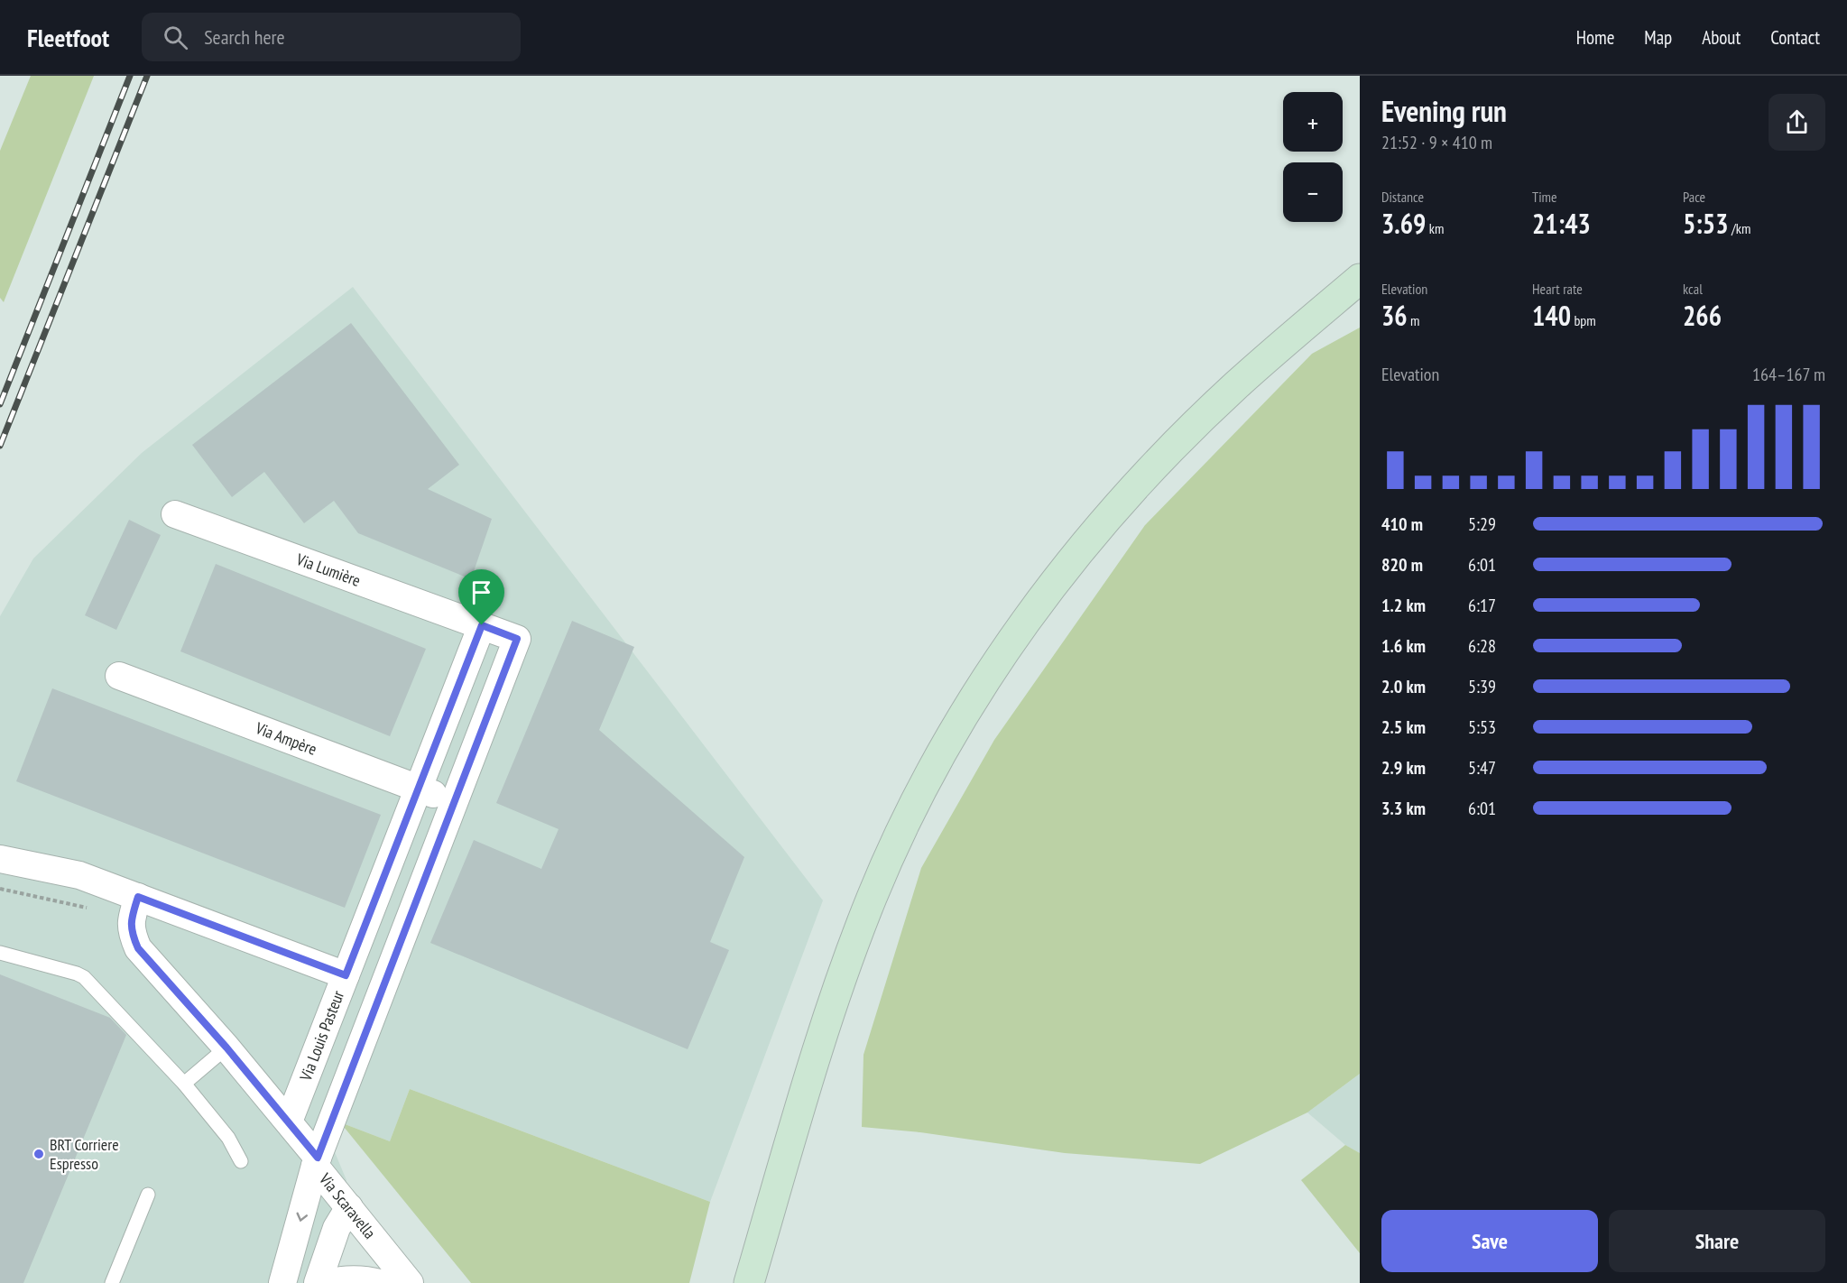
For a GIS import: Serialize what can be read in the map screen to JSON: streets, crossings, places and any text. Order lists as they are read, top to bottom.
{
  "streets": {
    "street": [
      "Via Lumière",
      "Via Ampère",
      "Via Louis Pasteur",
      "Via Scaravella"
    ]
  },
  "crossings": [
    ["Via Lumière", "Via Louis Pasteur"],
    ["Via Ampère", "Via Louis Pasteur"],
    ["Via Louis Pasteur", "Via Scaravella"]
  ],
  "places": ["BRT Corriere Espresso"],
  "page": {
    "header": "Fleetfoot",
    "search": "Search here",
    "nav": [
      "Home",
      "Map",
      "About",
      "Contact"
    ],
    "heading": ["Evening run", "21:52 · 9 × 410 m"],
    "map_buttons": ["+", "−"],
    "stats": [
      ["Distance", "3.69 km"],
      ["Time", "21:43"],
      ["Pace", "5:53 /km"],
      ["Elevation", "36 m"],
      ["Heart rate", "140 bpm"],
      ["kcal", "266"]
    ],
    "chart": ["Elevation", "164–167 m"],
    "list": [
      {
        "name": "410 m",
        "note": "5:29"
      },
      {
        "name": "820 m",
        "note": "6:01"
      },
      {
        "name": "1.2 km",
        "note": "6:17"
      },
      {
        "name": "1.6 km",
        "note": "6:28"
      },
      {
        "name": "2.0 km",
        "note": "5:39"
      },
      {
        "name": "2.5 km",
        "note": "5:53"
      },
      {
        "name": "2.9 km",
        "note": "5:47"
      },
      {
        "name": "3.3 km",
        "note": "6:01"
      }
    ],
    "buttons": ["Save", "Share"]
  }
}
